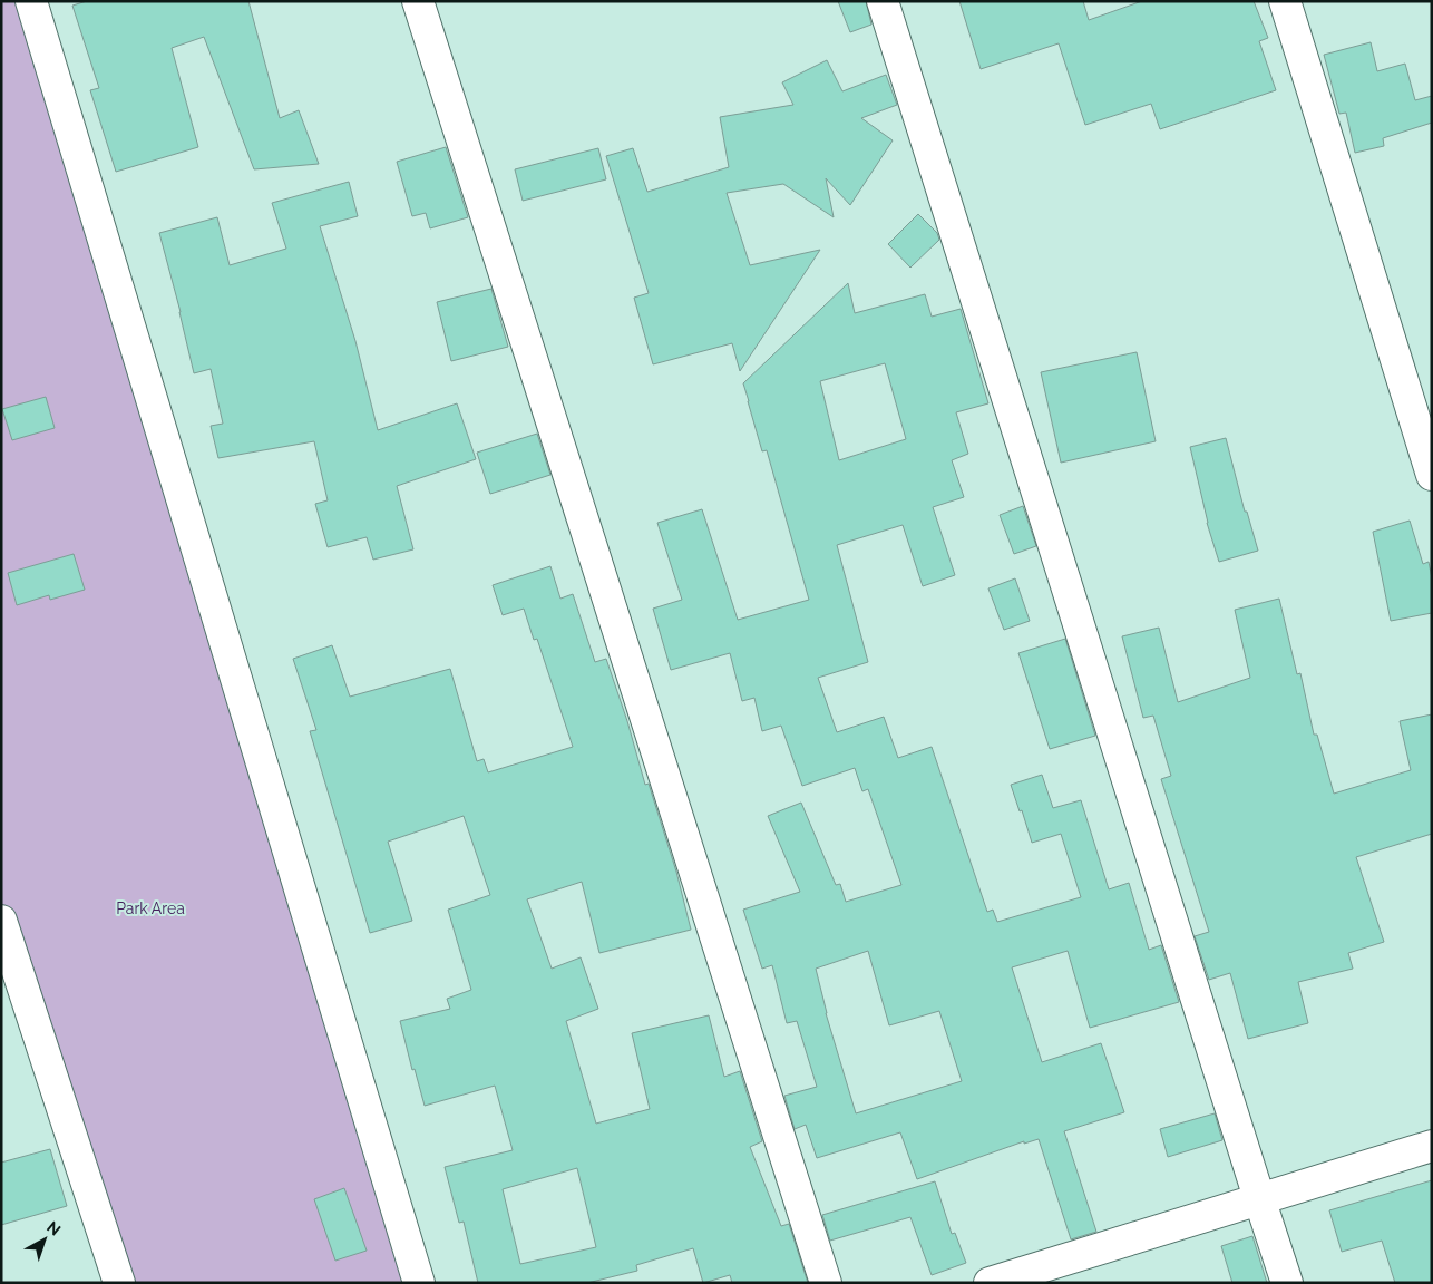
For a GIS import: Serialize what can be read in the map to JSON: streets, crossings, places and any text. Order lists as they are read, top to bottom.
{
  "parks": ["Park Area"],
  "north": "top right"
}
